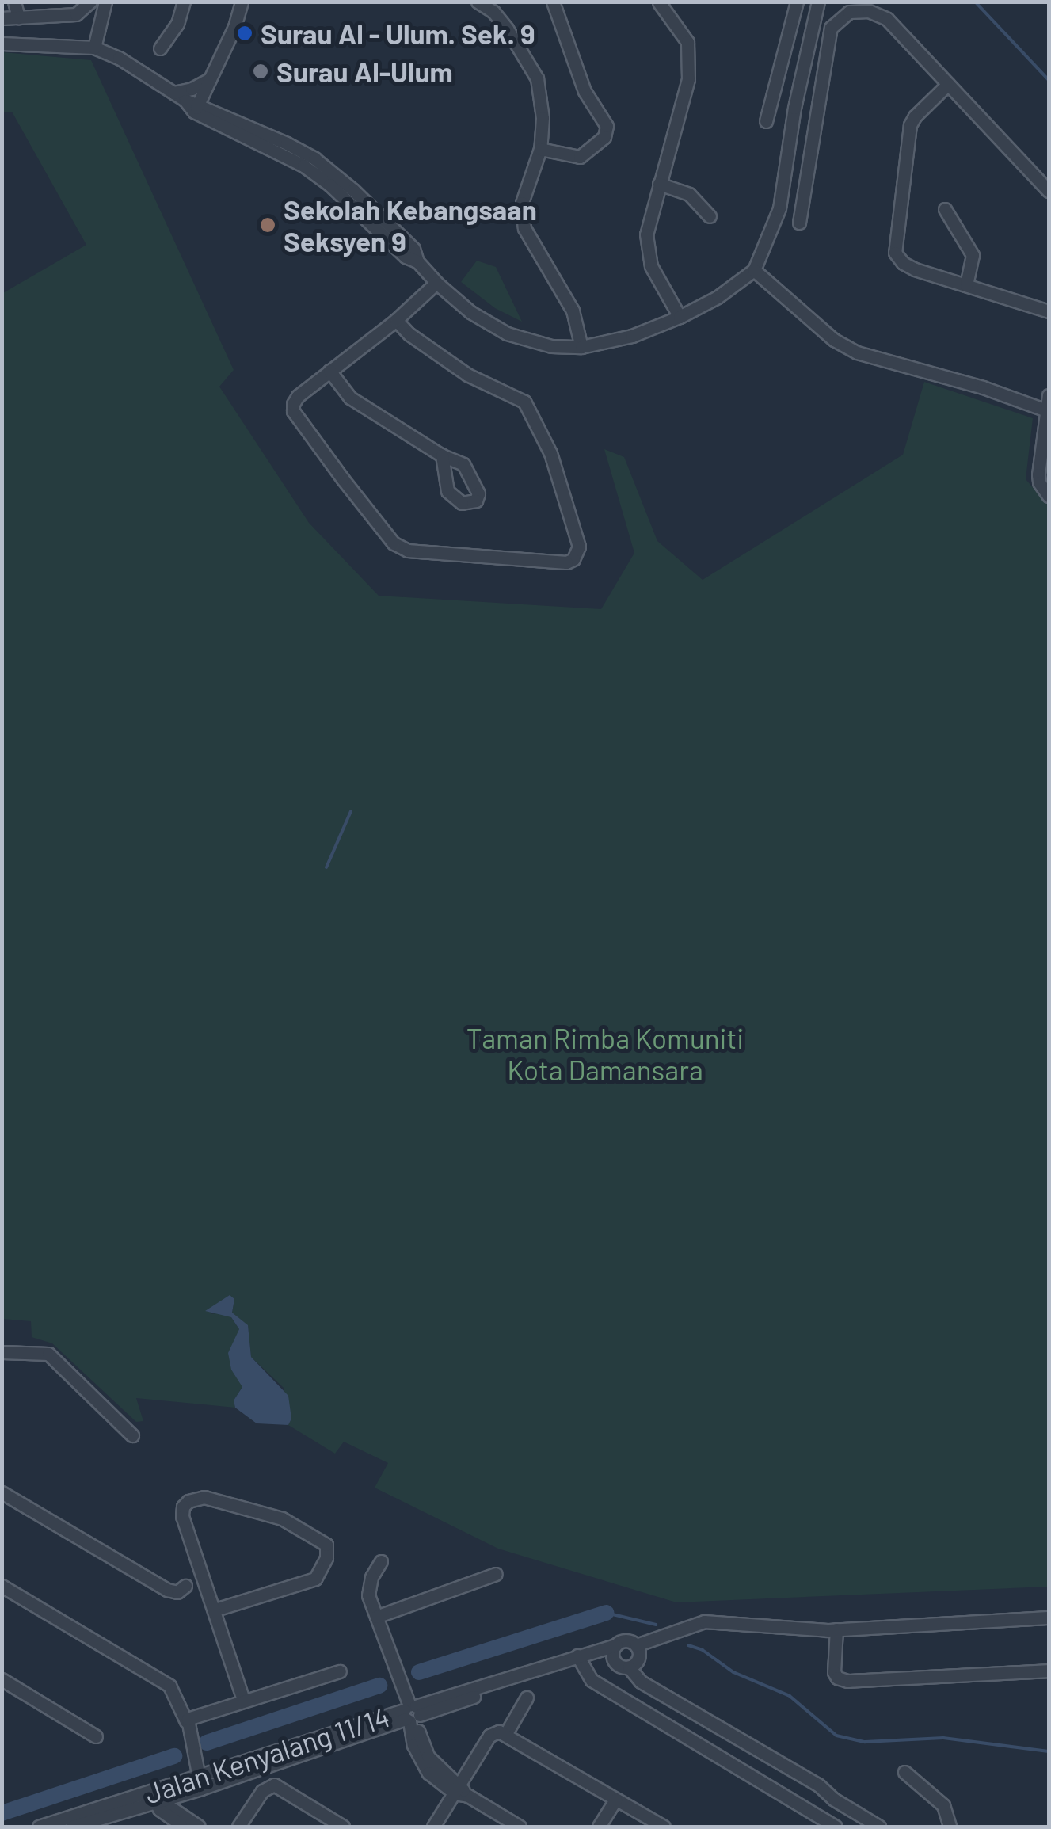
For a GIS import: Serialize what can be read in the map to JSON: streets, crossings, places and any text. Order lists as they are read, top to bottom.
{
  "streets": {
    "street": ["Jalan Kenyalang 11/14"]
  },
  "parks": ["Taman Rimba Komuniti Kota Damansara"],
  "places": ["Surau Al - Ulum. Sek. 9", "Surau Al-Ulum", "Sekolah Kebangsaan Seksyen 9"]
}
